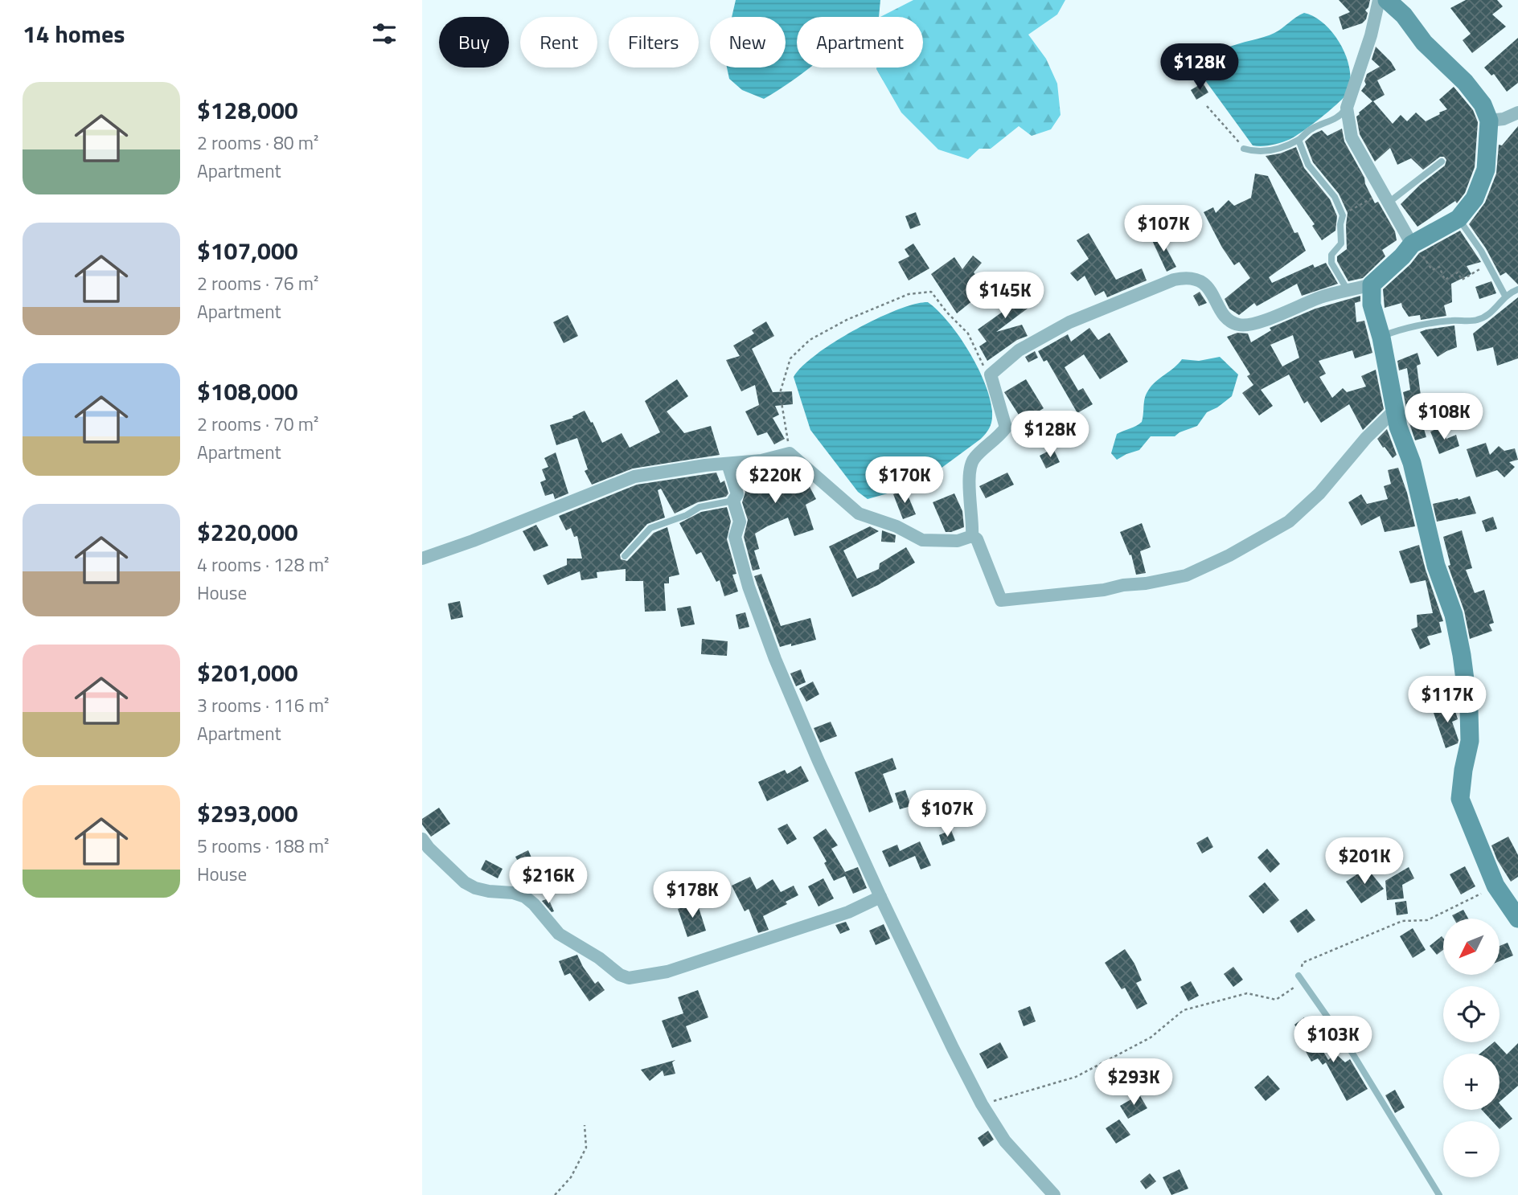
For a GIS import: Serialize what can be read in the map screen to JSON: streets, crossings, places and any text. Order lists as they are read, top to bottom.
{
  "north": "bottom left",
  "page": {
    "heading": "14 homes",
    "chip": [
      "Buy",
      "Rent",
      "Filters",
      "New",
      "Apartment"
    ],
    "price": [
      "$128K",
      "$107K",
      "$145K",
      "$108K",
      "$128K",
      "$220K",
      "$170K",
      "$117K",
      "$107K",
      "$201K",
      "$216K",
      "$178K",
      "$103K",
      "$293K"
    ],
    "list": [
      {
        "name": "$128,000",
        "note": "2 rooms · 80 m² · Apartment"
      },
      {
        "name": "$107,000",
        "note": "2 rooms · 76 m² · Apartment"
      },
      {
        "name": "$108,000",
        "note": "2 rooms · 70 m² · Apartment"
      },
      {
        "name": "$220,000",
        "note": "4 rooms · 128 m² · House"
      },
      {
        "name": "$201,000",
        "note": "3 rooms · 116 m² · Apartment"
      },
      {
        "name": "$293,000",
        "note": "5 rooms · 188 m² · House"
      }
    ],
    "map_buttons": ["+", "−"]
  }
}
